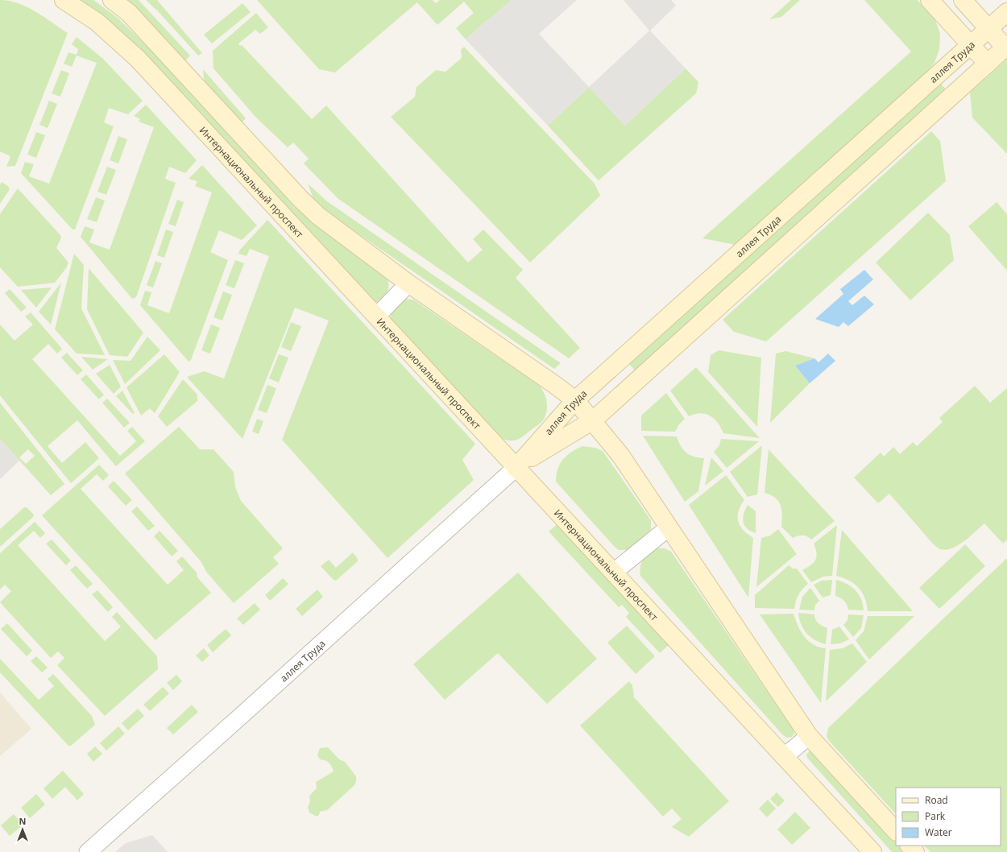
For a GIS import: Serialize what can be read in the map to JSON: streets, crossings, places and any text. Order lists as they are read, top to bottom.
{
  "streets": {
    "main road": ["аллея Труда", "Интернациональный проспект"]
  },
  "crossings": [
    ["аллея Труда", "Интернациональный проспект"]
  ],
  "legend": ["Road", "Park", "Water"],
  "north": "top"
}
